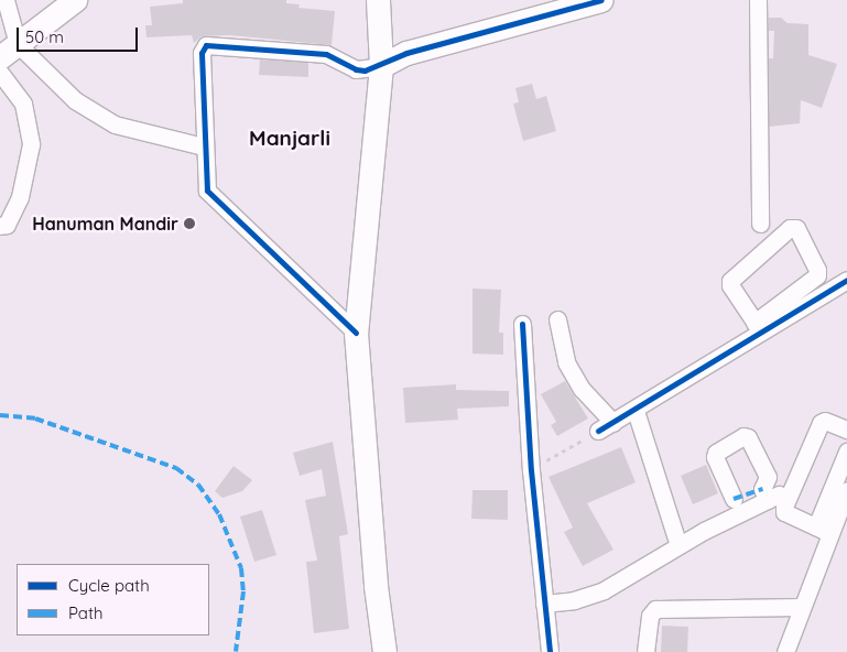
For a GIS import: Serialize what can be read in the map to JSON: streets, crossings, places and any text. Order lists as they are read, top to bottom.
{
  "districts": ["Manjarli"],
  "places": ["Hanuman Mandir"],
  "legend": ["Cycle path", "Path"],
  "scale_bar": "50 m"
}
